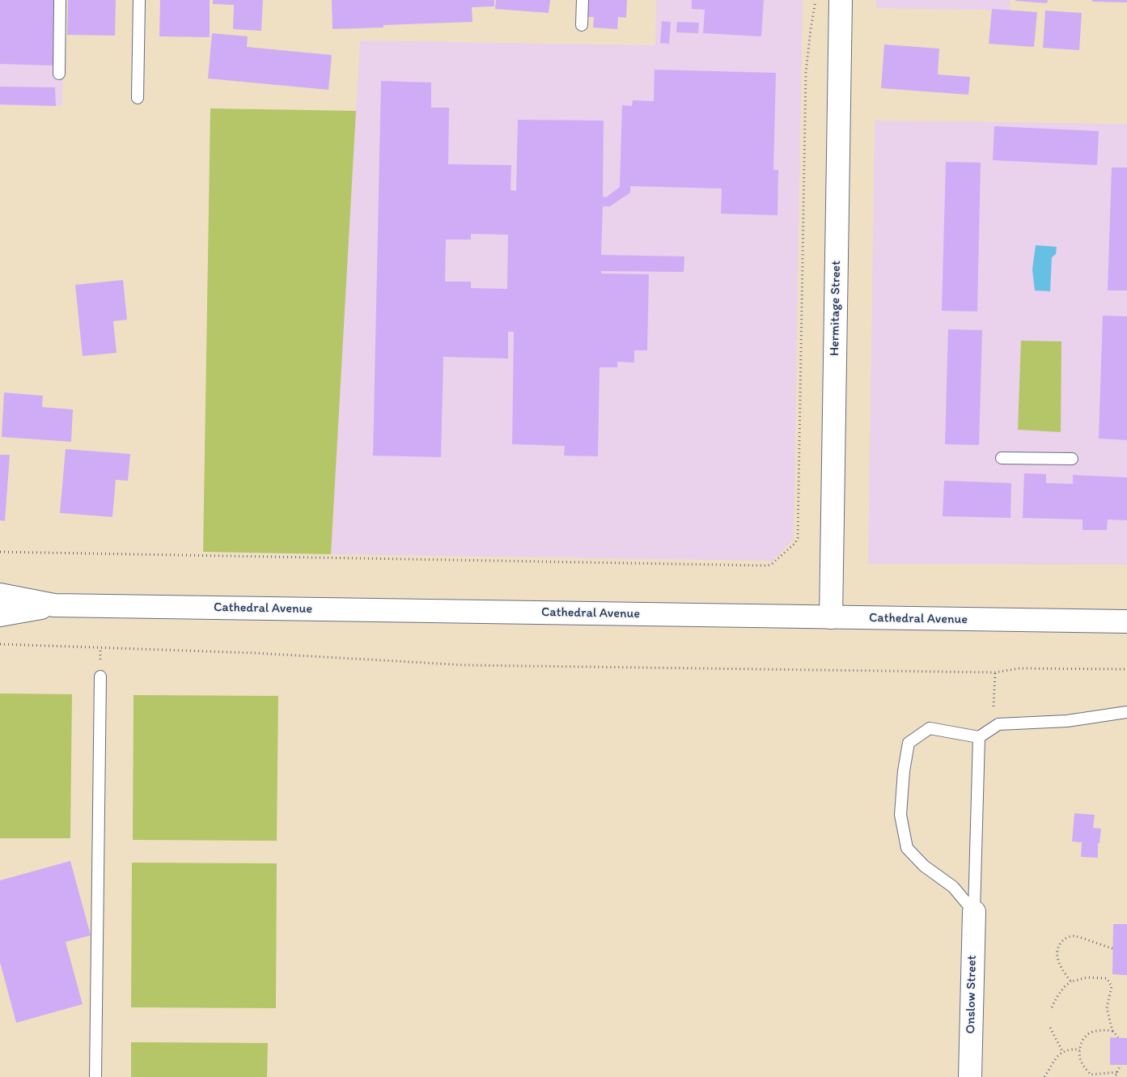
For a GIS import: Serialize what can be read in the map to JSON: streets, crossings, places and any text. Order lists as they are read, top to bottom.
{
  "streets": {
    "main road": ["Hermitage Street", "Cathedral Avenue", "Onslow Street"]
  },
  "crossings": [
    ["Hermitage Street", "Cathedral Avenue"]
  ]
}
